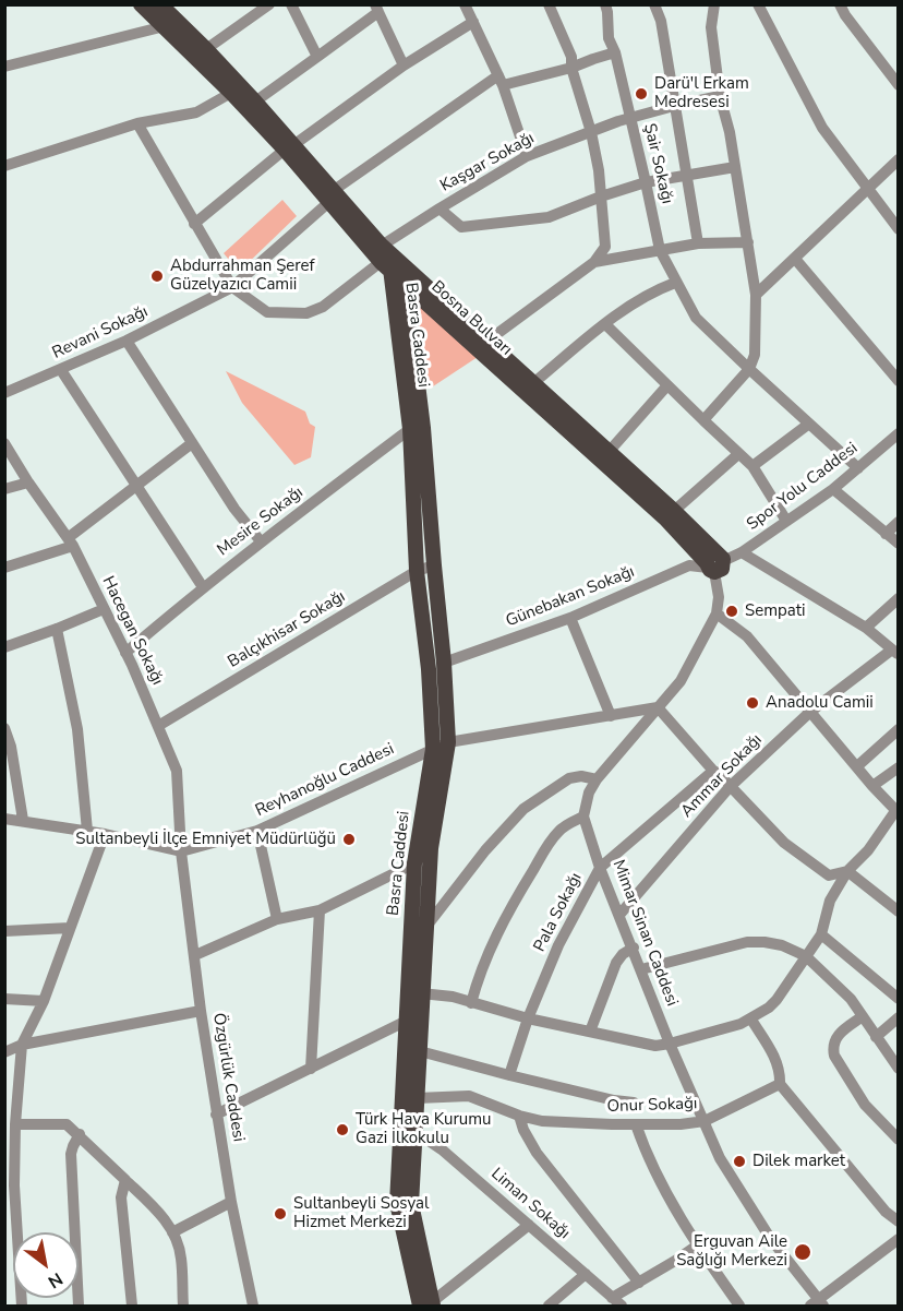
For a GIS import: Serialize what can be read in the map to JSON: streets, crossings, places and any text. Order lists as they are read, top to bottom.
{
  "streets": {
    "main road": ["Bosna Bulvarı", "Basra Caddesi"],
    "street": [
      "Kaşgar Sokağı",
      "Şair Sokağı",
      "Revani Sokağı",
      "Spor Yolu Caddesi",
      "Mesire Sokağı",
      "Günebakan Sokağı",
      "Balçıkhisar Sokağı",
      "Hacegan Sokağı",
      "Ammar Sokağı",
      "Reyhanoğlu Caddesi",
      "Pala Sokağı",
      "Mimar Sinan Caddesi",
      "Özgürlük Caddesi",
      "Onur Sokağı",
      "Liman Sokağı"
    ]
  },
  "crossings": [
    ["Kaşgar Sokağı", "Şair Sokağı"],
    ["Kaşgar Sokağı", "Bosna Bulvarı"],
    ["Şair Sokağı", "Spor Yolu Caddesi"],
    ["Bosna Bulvarı", "Revani Sokağı"],
    ["Bosna Bulvarı", "Basra Caddesi"],
    ["Bosna Bulvarı", "Spor Yolu Caddesi"],
    ["Bosna Bulvarı", "Günebakan Sokağı"],
    ["Basra Caddesi", "Mesire Sokağı"],
    ["Basra Caddesi", "Günebakan Sokağı"],
    ["Basra Caddesi", "Balçıkhisar Sokağı"],
    ["Basra Caddesi", "Reyhanoğlu Caddesi"],
    ["Basra Caddesi", "Onur Sokağı"],
    ["Basra Caddesi", "Liman Sokağı"],
    ["Spor Yolu Caddesi", "Günebakan Sokağı"],
    ["Mesire Sokağı", "Hacegan Sokağı"],
    ["Balçıkhisar Sokağı", "Hacegan Sokağı"],
    ["Hacegan Sokağı", "Reyhanoğlu Caddesi"],
    ["Hacegan Sokağı", "Özgürlük Caddesi"],
    ["Ammar Sokağı", "Mimar Sinan Caddesi"],
    ["Reyhanoğlu Caddesi", "Özgürlük Caddesi"],
    ["Pala Sokağı", "Mimar Sinan Caddesi"],
    ["Mimar Sinan Caddesi", "Onur Sokağı"]
  ],
  "places": [
    "Darü'l Erkam Medresesi",
    "Abdurrahman Şeref Güzelyazıcı Camii",
    "Sempati",
    "Anadolu Camii",
    "Sultanbeyli İlçe Emniyet Müdürlüğü",
    "Türk Hava Kurumu Gazi İlkokulu",
    "Dilek market",
    "Sultanbeyli Sosyal Hizmet Merkezi",
    "Erguvan Aile Sağlığı Merkezi"
  ],
  "north": "bottom right"
}
